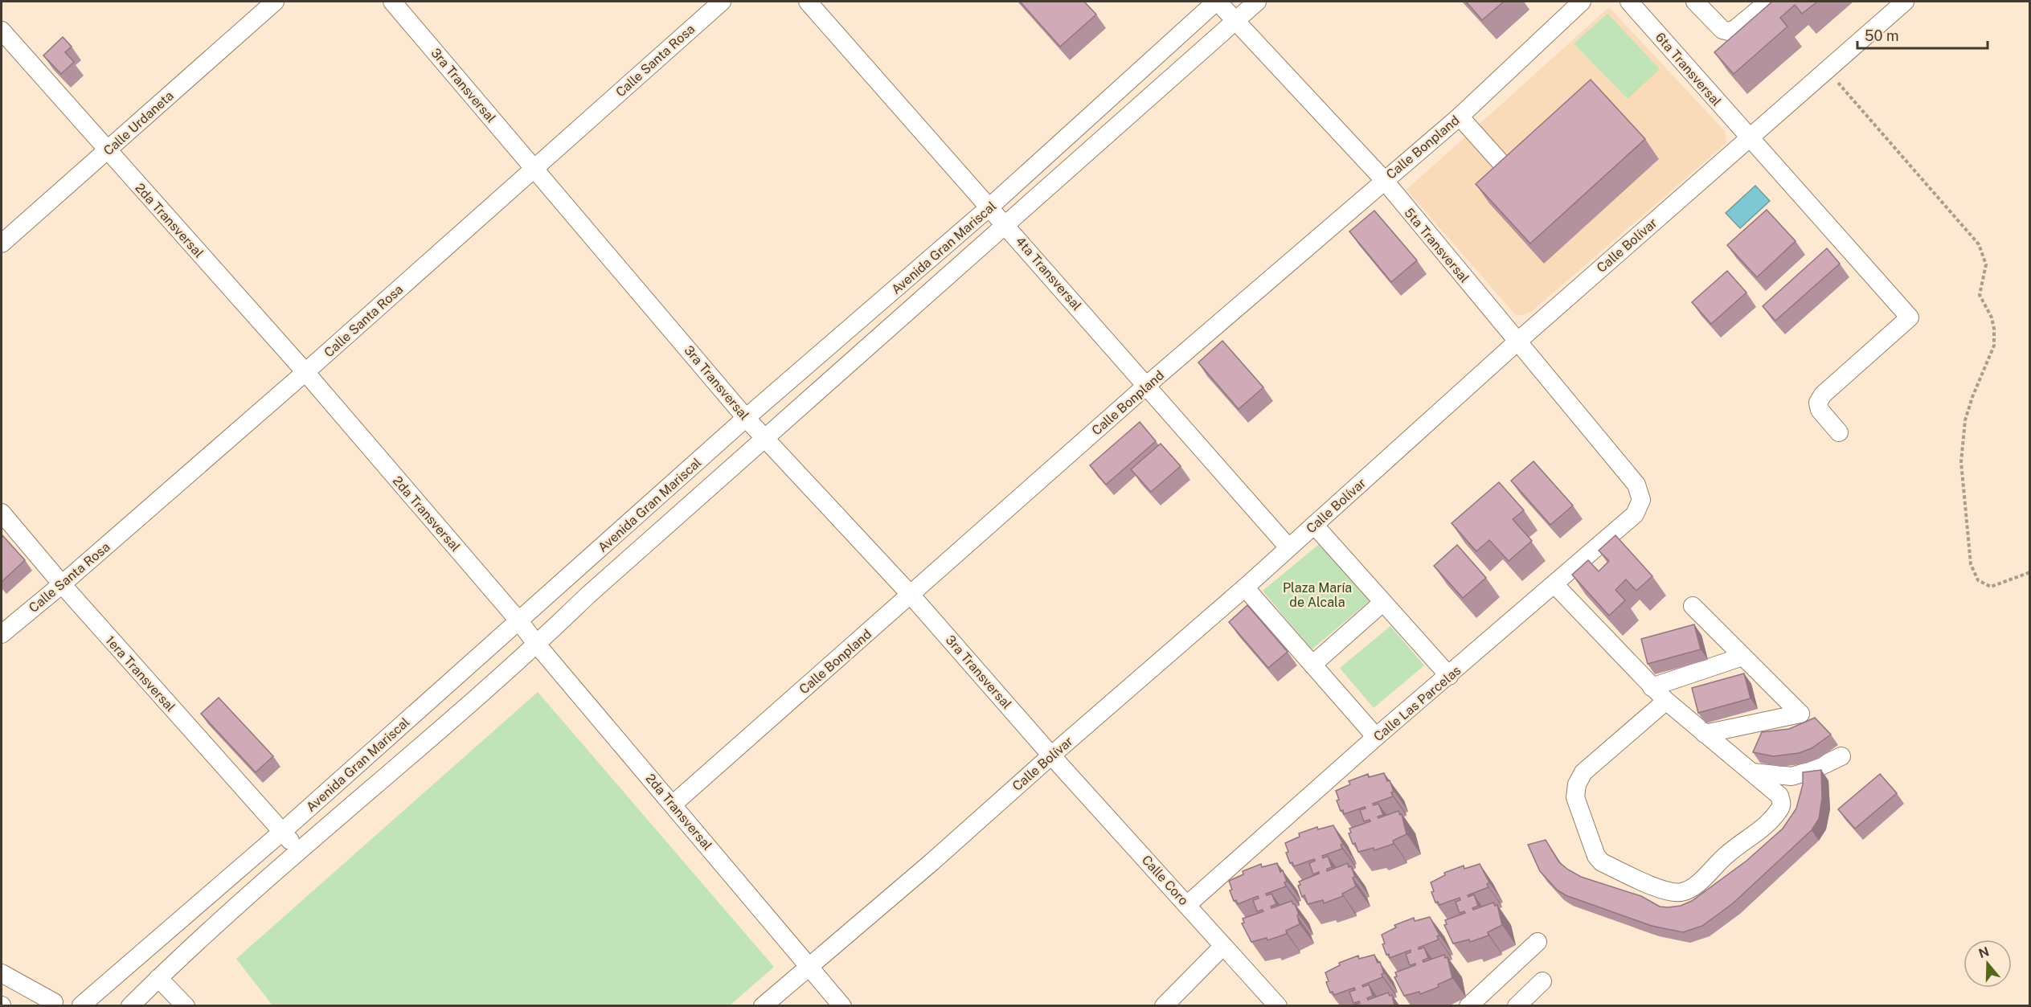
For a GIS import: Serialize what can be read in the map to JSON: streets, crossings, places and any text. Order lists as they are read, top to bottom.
{
  "streets": {
    "street": [
      "Calle Santa Rosa",
      "6ta Transversal",
      "3ra Transversal",
      "Calle Urdaneta",
      "Calle Bonpland",
      "2da Transversal",
      "5ta Transversal",
      "Calle Bolívar",
      "Avenida Gran Mariscal",
      "4ta Transversal",
      "1era Transversal",
      "Calle Las Parcelas",
      "Calle Coro"
    ]
  },
  "crossings": [
    ["Calle Santa Rosa", "3ra Transversal"],
    ["Calle Santa Rosa", "2da Transversal"],
    ["Calle Santa Rosa", "1era Transversal"],
    ["6ta Transversal", "Calle Bolívar"],
    ["3ra Transversal", "Calle Bonpland"],
    ["3ra Transversal", "Calle Bolívar"],
    ["3ra Transversal", "Avenida Gran Mariscal"],
    ["3ra Transversal", "Calle Coro"],
    ["Calle Urdaneta", "2da Transversal"],
    ["Calle Bonpland", "2da Transversal"],
    ["Calle Bonpland", "5ta Transversal"],
    ["Calle Bonpland", "4ta Transversal"],
    ["2da Transversal", "Calle Bolívar"],
    ["2da Transversal", "Avenida Gran Mariscal"],
    ["5ta Transversal", "Calle Bolívar"],
    ["5ta Transversal", "Avenida Gran Mariscal"],
    ["5ta Transversal", "Calle Las Parcelas"],
    ["Calle Bolívar", "4ta Transversal"],
    ["Calle Bolívar", "Calle Coro"],
    ["Avenida Gran Mariscal", "4ta Transversal"],
    ["Avenida Gran Mariscal", "1era Transversal"],
    ["Calle Las Parcelas", "Calle Coro"]
  ],
  "parks": ["Plaza María de Alcala"],
  "scale_bar": "50 m",
  "north": "top"
}
